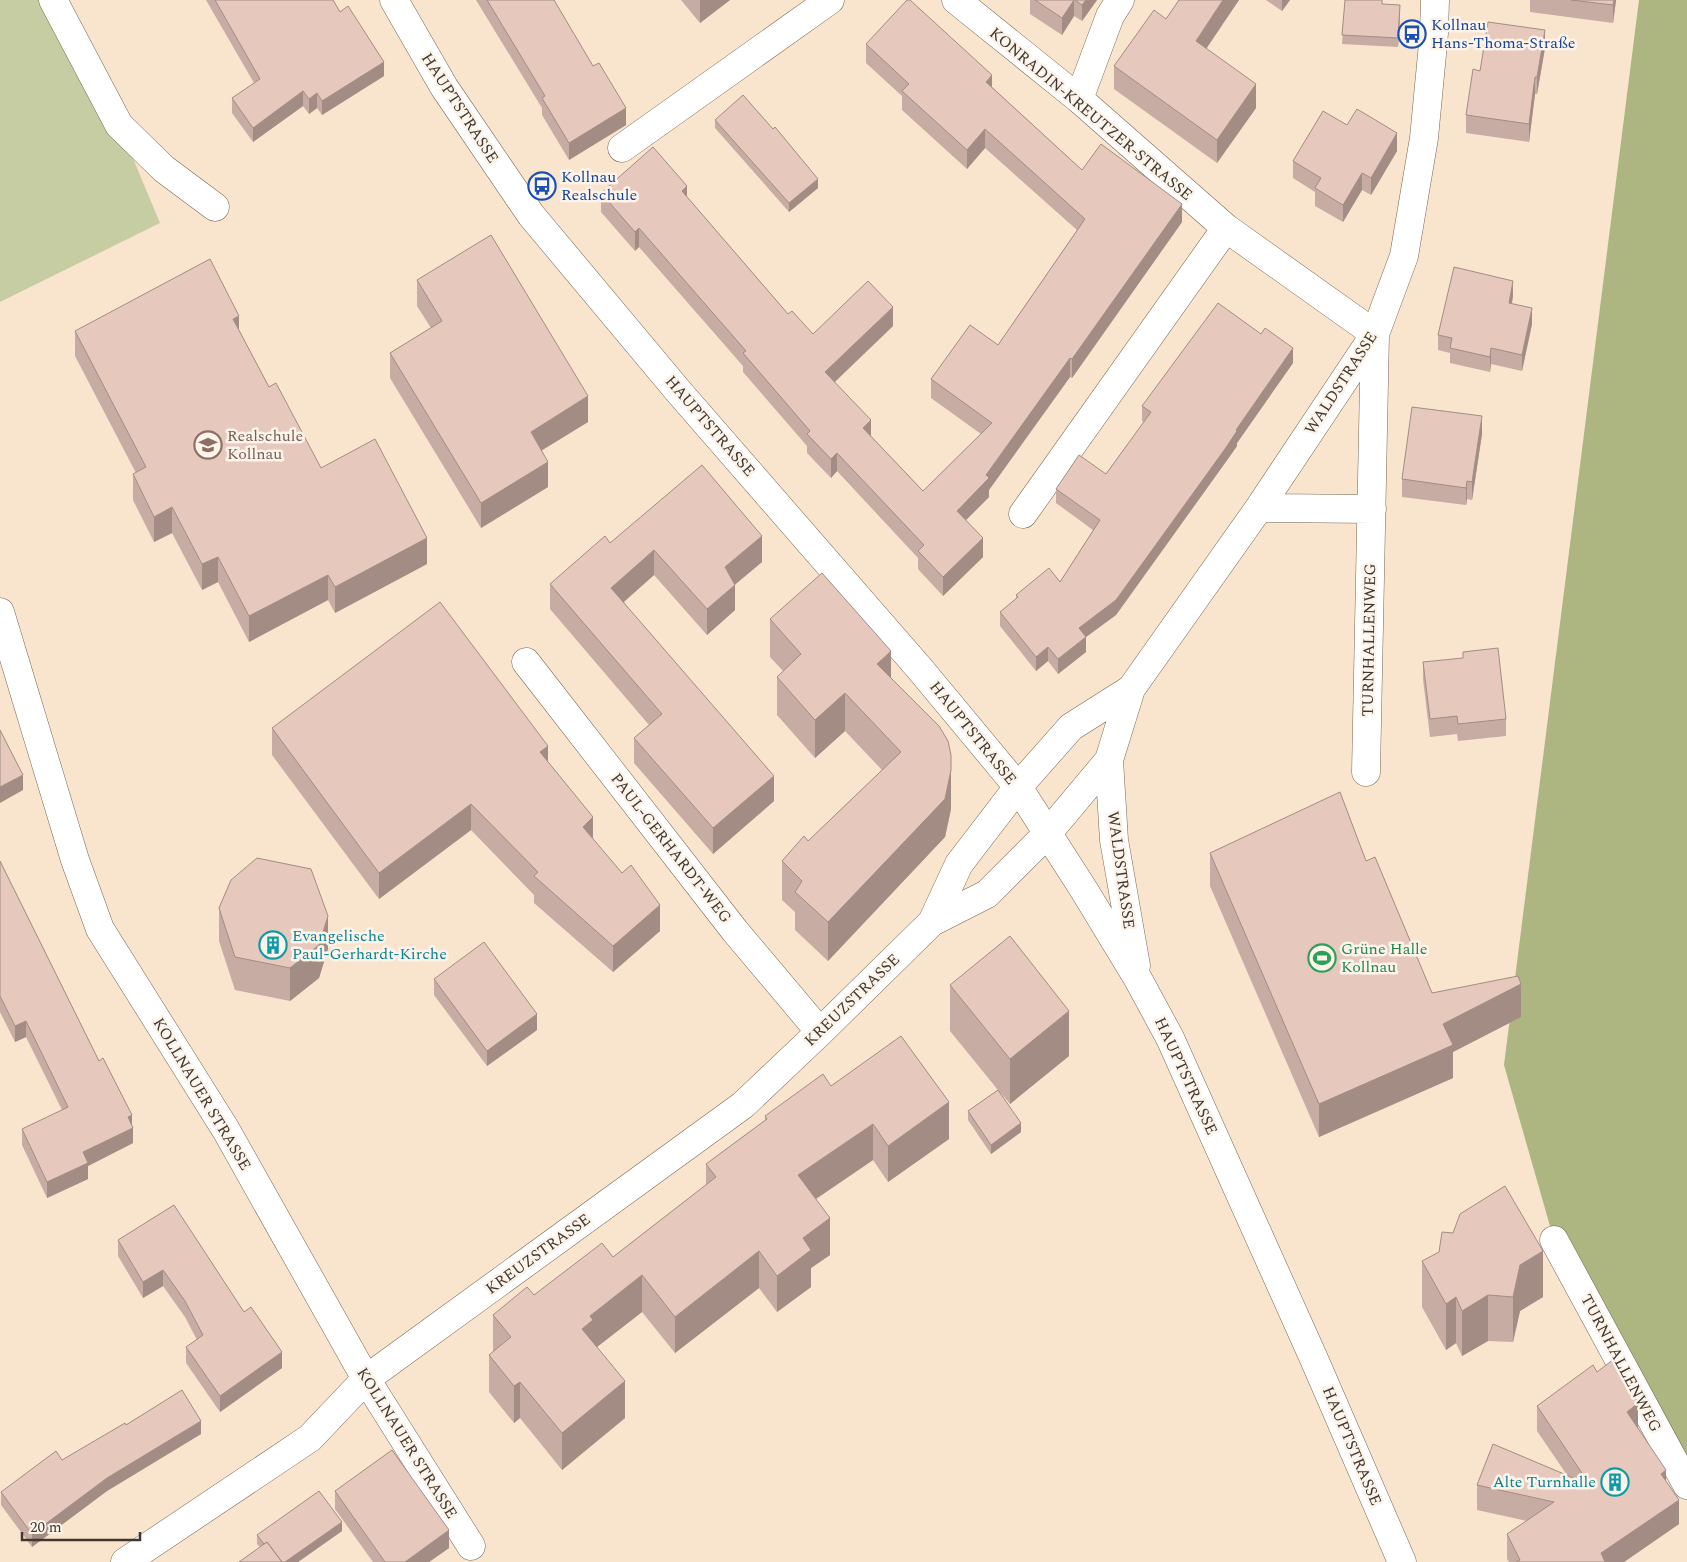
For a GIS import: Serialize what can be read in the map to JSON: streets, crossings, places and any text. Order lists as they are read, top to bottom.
{
  "streets": {
    "street": [
      "HAUPTSTRASSE",
      "KONRADIN-KREUTZER-STRASSE",
      "WALDSTRASSE",
      "TURNHALLENWEG",
      "PAUL-GERHARDT-WEG",
      "KREUZSTRASSE",
      "KOLLNAUER STRASSE"
    ]
  },
  "crossings": [
    ["HAUPTSTRASSE", "WALDSTRASSE"],
    ["HAUPTSTRASSE", "KREUZSTRASSE"],
    ["KONRADIN-KREUTZER-STRASSE", "WALDSTRASSE"],
    ["KONRADIN-KREUTZER-STRASSE", "TURNHALLENWEG"],
    ["WALDSTRASSE", "TURNHALLENWEG"],
    ["WALDSTRASSE", "KREUZSTRASSE"],
    ["PAUL-GERHARDT-WEG", "KREUZSTRASSE"],
    ["KREUZSTRASSE", "KOLLNAUER STRASSE"]
  ],
  "places": {
    "bus stop": ["Kollnau Hans-Thoma-Straße", "Kollnau Realschule"],
    "school or university": ["Realschule Kollnau"],
    "building": ["Evangelische Paul-Gerhardt-Kirche", "Alte Turnhalle"],
    "sports": ["Grüne Halle Kollnau"]
  },
  "scale_bar": "20 m"
}
